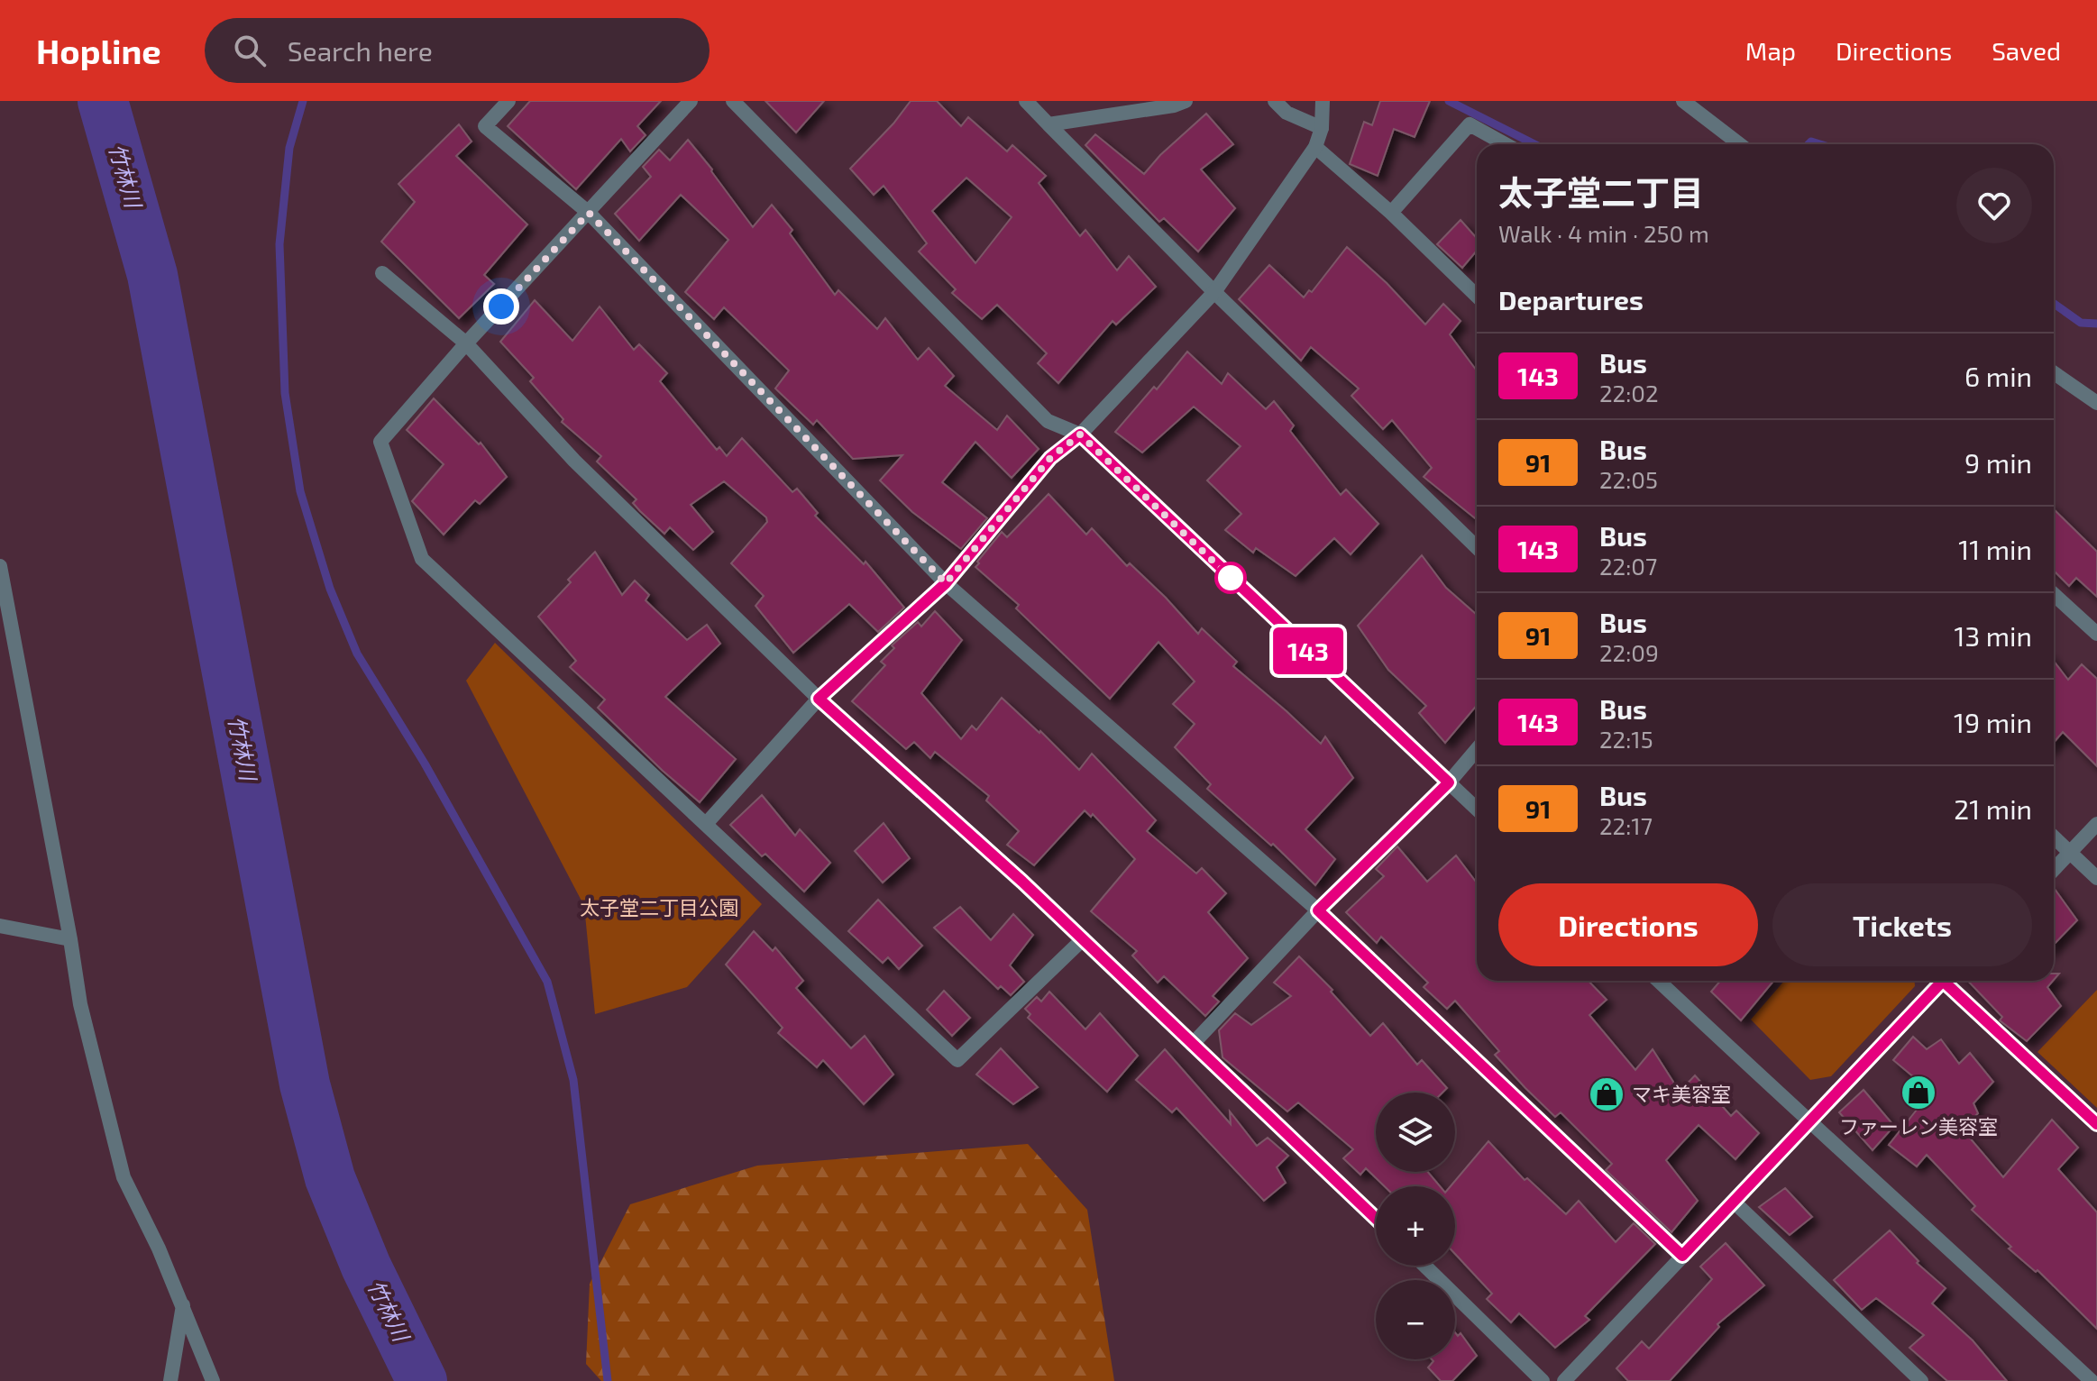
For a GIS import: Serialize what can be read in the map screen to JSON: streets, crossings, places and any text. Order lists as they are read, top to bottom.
{
  "water": ["竹林川"],
  "parks": ["太子堂二丁目公園"],
  "places": {
    "shop": ["ファーレン美容室", "マキ美容室"]
  },
  "lines": ["bus line 143"],
  "page": {
    "header": "Hopline",
    "search": "Search here",
    "nav": ["Map", "Directions", "Saved"],
    "on_map": "143",
    "heading": [
      ["太子堂二丁目", "Walk · 4 min · 250 m"],
      "Departures"
    ],
    "list": [
      {
        "mark": "143",
        "name": "Bus",
        "note": "22:02",
        "value": "6 min"
      },
      {
        "mark": "91",
        "name": "Bus",
        "note": "22:05",
        "value": "9 min"
      },
      {
        "mark": "143",
        "name": "Bus",
        "note": "22:07",
        "value": "11 min"
      },
      {
        "mark": "91",
        "name": "Bus",
        "note": "22:09",
        "value": "13 min"
      },
      {
        "mark": "143",
        "name": "Bus",
        "note": "22:15",
        "value": "19 min"
      },
      {
        "mark": "91",
        "name": "Bus",
        "note": "22:17",
        "value": "21 min"
      }
    ],
    "buttons": ["Directions", "Tickets"],
    "map_buttons": ["+", "−"]
  }
}
